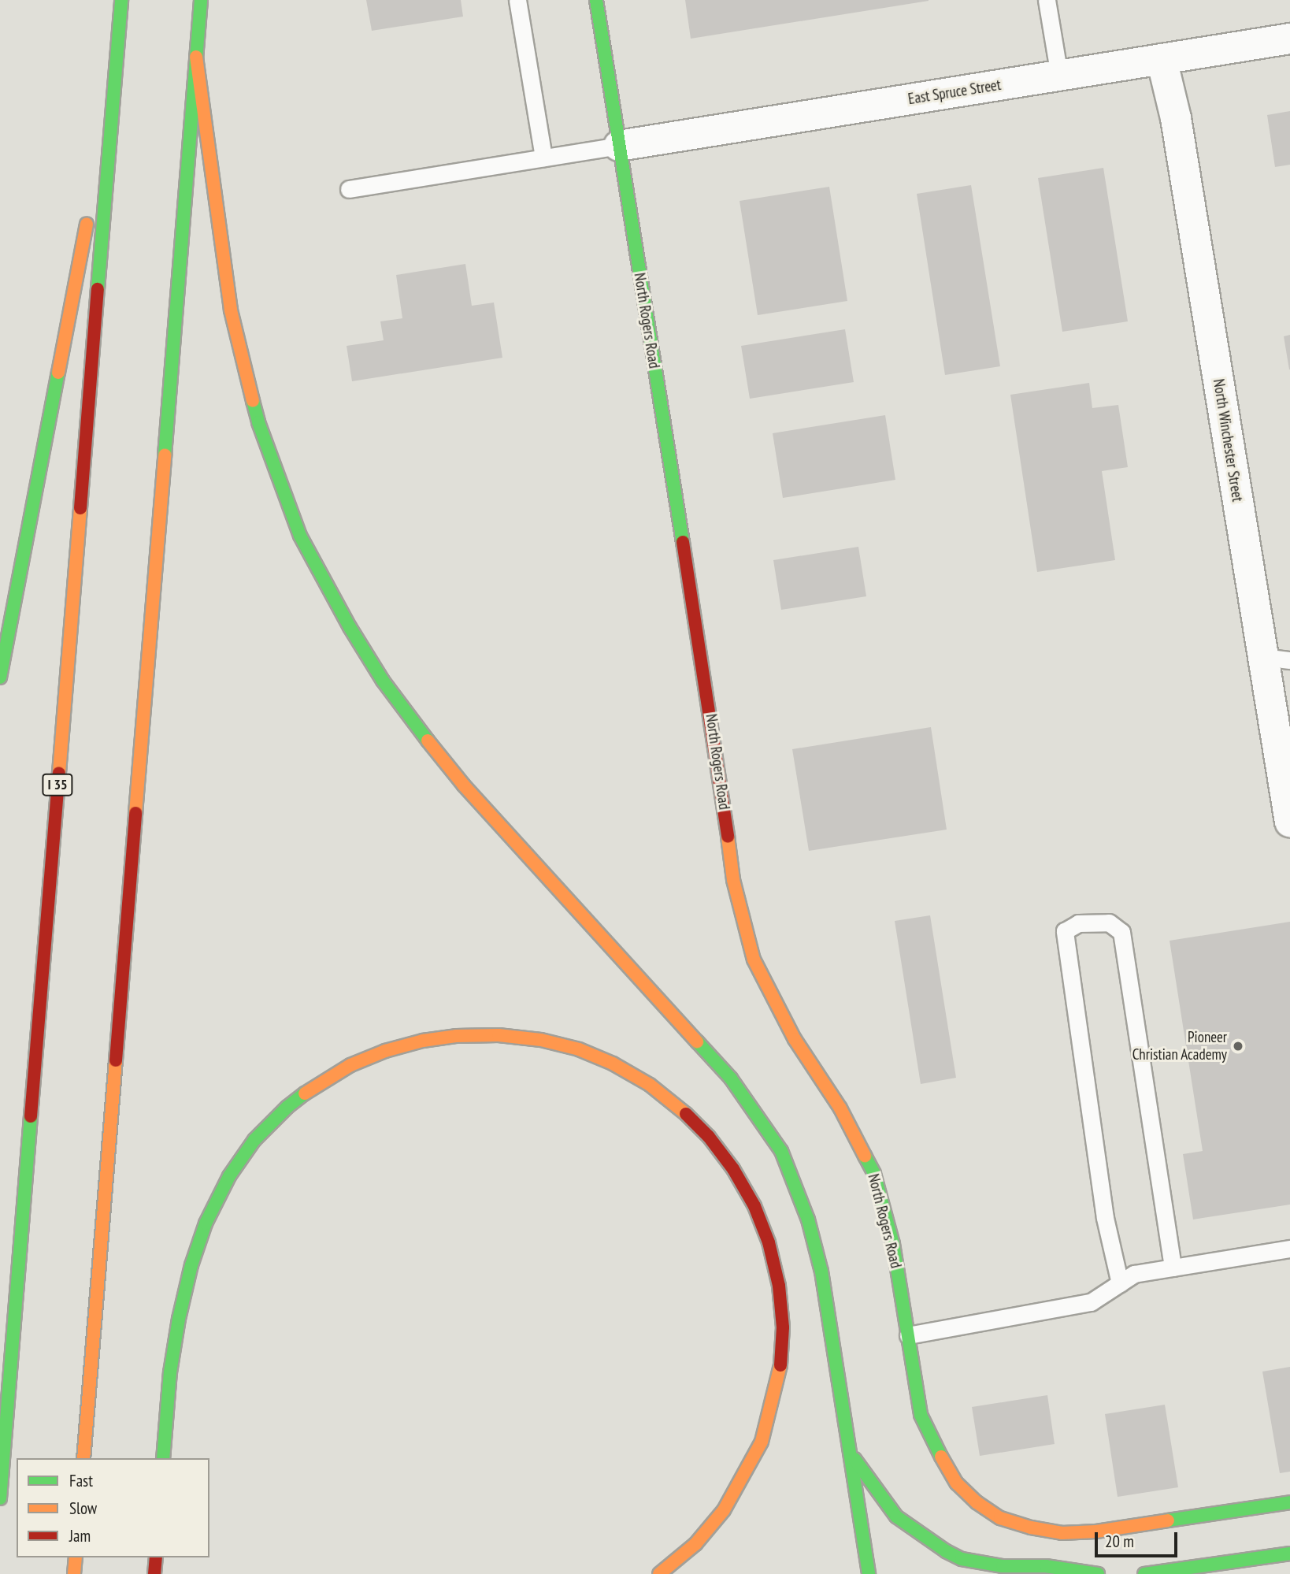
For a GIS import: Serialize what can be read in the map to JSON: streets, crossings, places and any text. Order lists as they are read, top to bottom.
{
  "streets": {
    "main road": ["North Rogers Road", "I 35"],
    "street": ["East Spruce Street", "North Winchester Street"]
  },
  "crossings": [
    ["East Spruce Street", "North Rogers Road"],
    ["East Spruce Street", "North Winchester Street"]
  ],
  "places": ["Pioneer Christian Academy"],
  "legend": ["Fast", "Slow", "Jam"],
  "scale_bar": "20 m"
}
